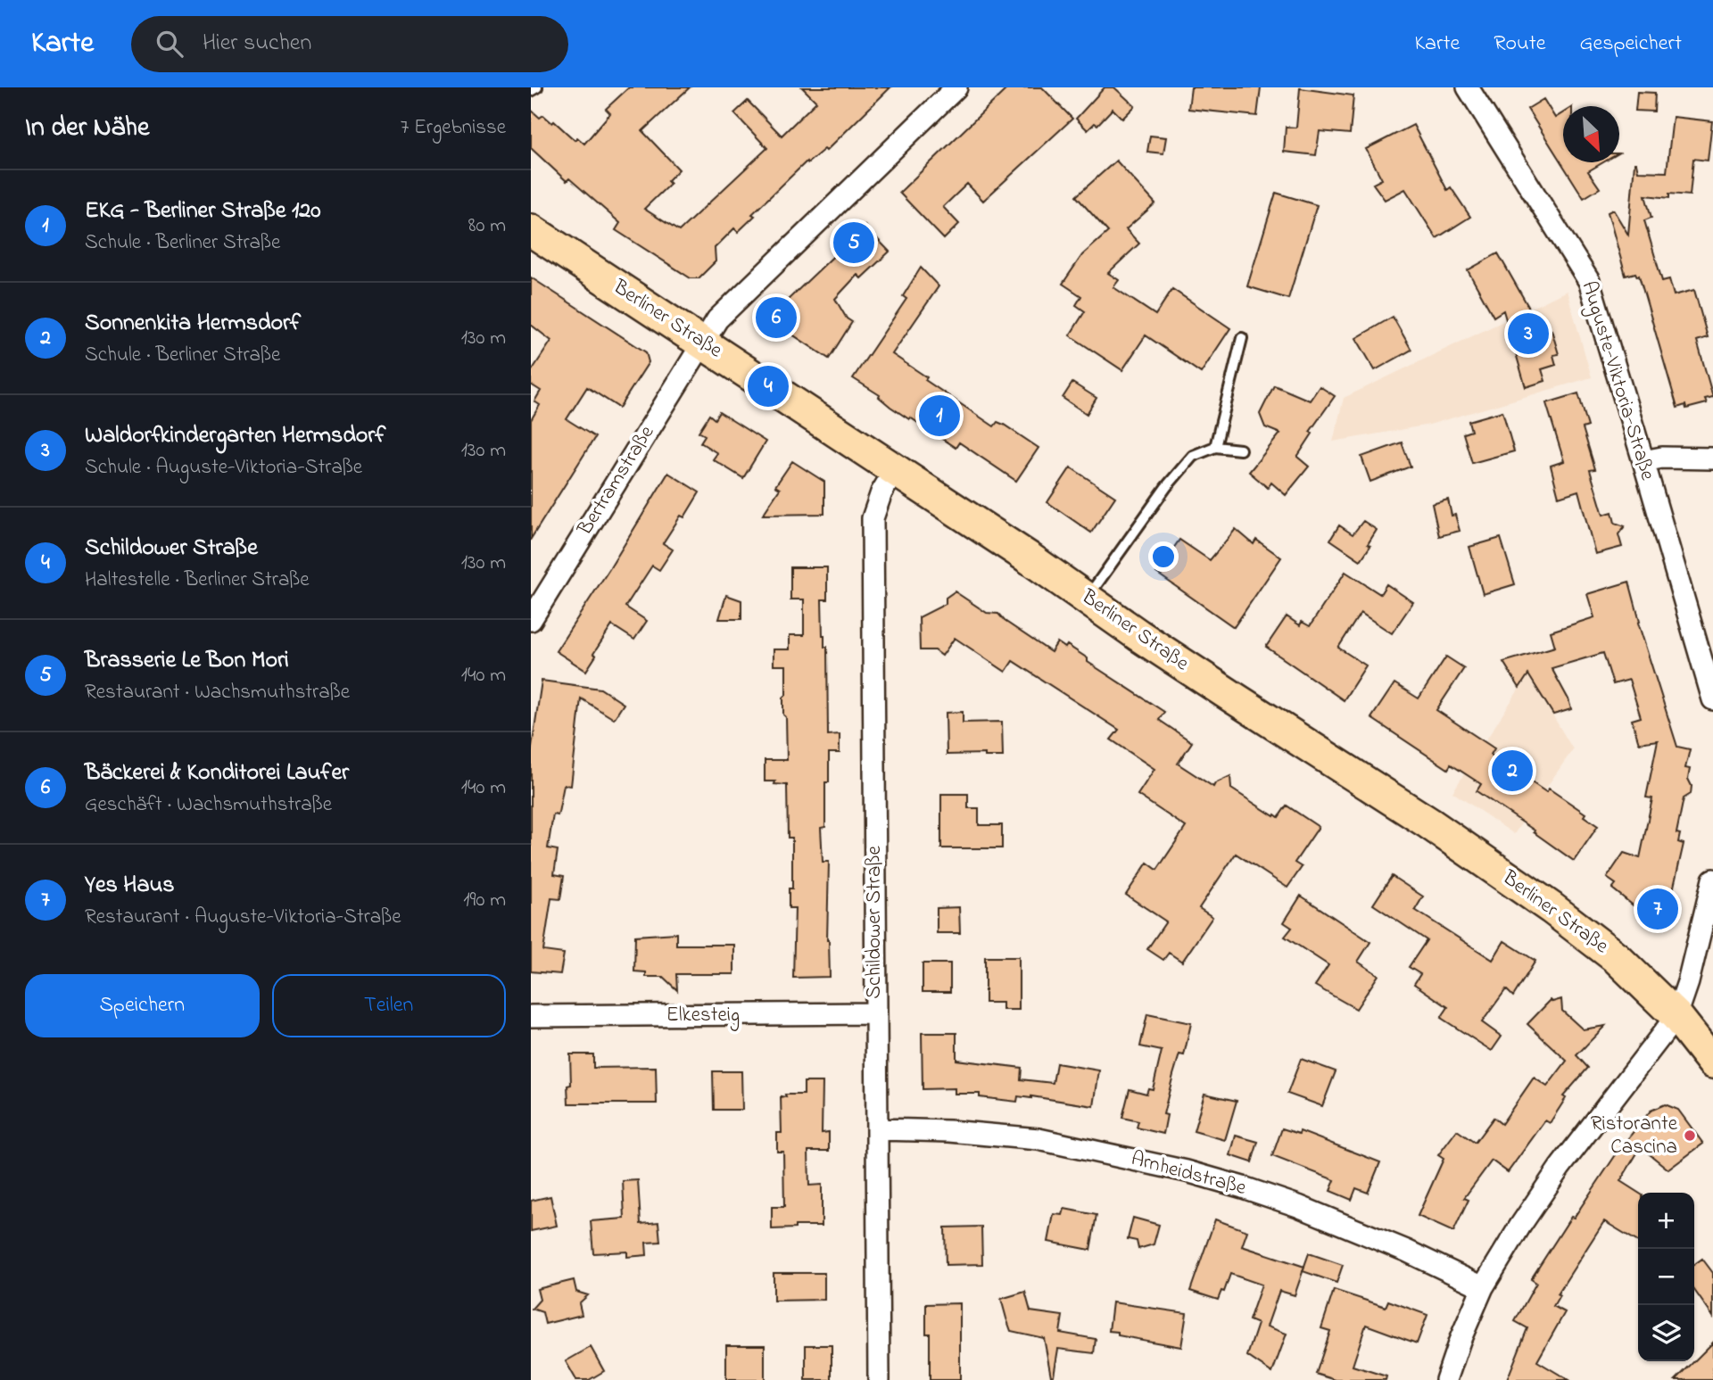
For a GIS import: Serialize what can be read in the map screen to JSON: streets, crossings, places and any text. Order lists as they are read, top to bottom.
{
  "streets": {
    "main road": ["Berliner Straße"],
    "street": [
      "Auguste-Viktoria-Straße",
      "Bertramstraße",
      "Schildower Straße",
      "Elkesteig",
      "Arnheidstraße"
    ]
  },
  "crossings": [
    ["Berliner Straße", "Bertramstraße"],
    ["Berliner Straße", "Schildower Straße"],
    ["Schildower Straße", "Elkesteig"],
    ["Schildower Straße", "Arnheidstraße"]
  ],
  "places": ["Ristorante Cascina"],
  "north": "bottom right",
  "page": {
    "header": "Karte",
    "search": "Hier suchen",
    "nav": ["Karte", "Route", "Gespeichert"],
    "heading": ["In der Nähe", "7 Ergebnisse"],
    "list": [
      {
        "mark": "1",
        "name": "EKG - Berliner Straße 120",
        "note": "Schule · Berliner Straße",
        "value": "80 m"
      },
      {
        "mark": "2",
        "name": "Sonnenkita Hermsdorf",
        "note": "Schule · Berliner Straße",
        "value": "130 m"
      },
      {
        "mark": "3",
        "name": "Waldorfkindergarten Hermsdorf",
        "note": "Schule · Auguste-Viktoria-Straße",
        "value": "130 m"
      },
      {
        "mark": "4",
        "name": "Schildower Straße",
        "note": "Haltestelle · Berliner Straße",
        "value": "130 m"
      },
      {
        "mark": "5",
        "name": "Brasserie Le Bon Mori",
        "note": "Restaurant · Wachsmuthstraße",
        "value": "140 m"
      },
      {
        "mark": "6",
        "name": "Bäckerei & Konditorei Laufer",
        "note": "Geschäft · Wachsmuthstraße",
        "value": "140 m"
      },
      {
        "mark": "7",
        "name": "Yes Haus",
        "note": "Restaurant · Auguste-Viktoria-Straße",
        "value": "190 m"
      }
    ],
    "pins": [
      "5",
      "6",
      "3",
      "4",
      "1",
      "2",
      "7"
    ],
    "buttons": ["Speichern", "Teilen"],
    "map_buttons": ["+", "−"]
  }
}
